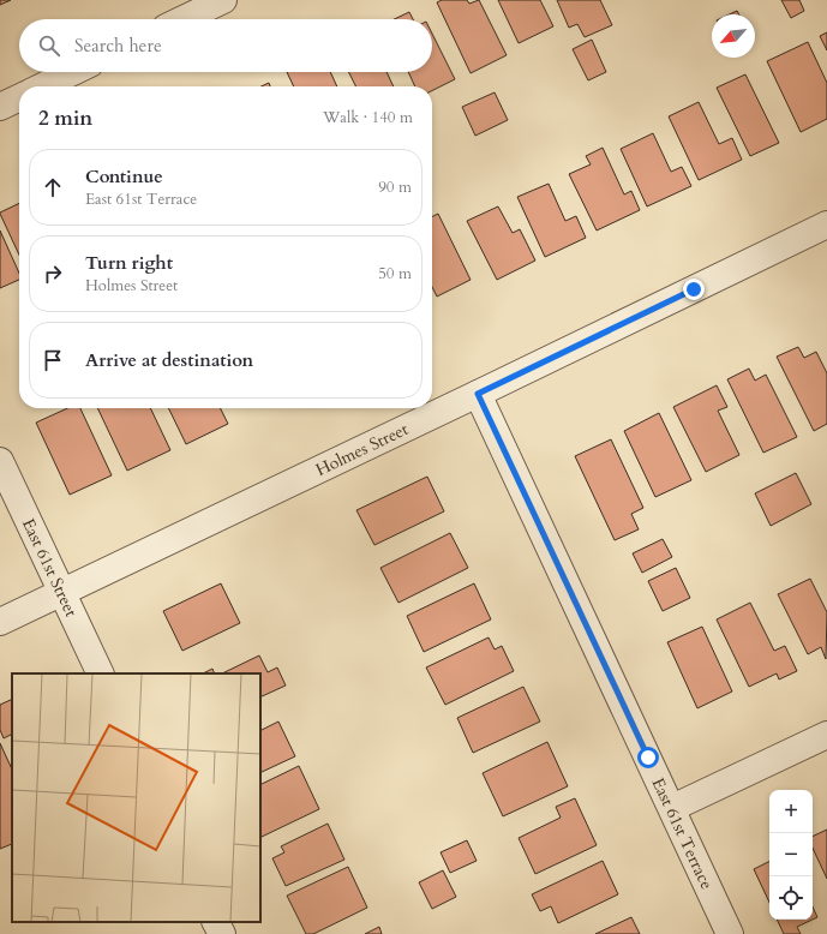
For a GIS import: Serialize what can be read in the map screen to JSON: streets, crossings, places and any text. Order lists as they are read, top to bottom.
{
  "streets": {
    "street": ["Holmes Street", "East 61st Street", "East 61st Terrace"]
  },
  "crossings": [
    ["Holmes Street", "East 61st Street"],
    ["Holmes Street", "East 61st Terrace"]
  ],
  "north": "bottom left",
  "page": {
    "search": "Search here",
    "heading": ["2 min", "Walk · 140 m"],
    "list": [
      ["Continue", "East 61st Terrace", "90 m"],
      ["Turn right", "Holmes Street", "50 m"],
      "Arrive at destination"
    ],
    "map_buttons": ["+", "−"]
  }
}
